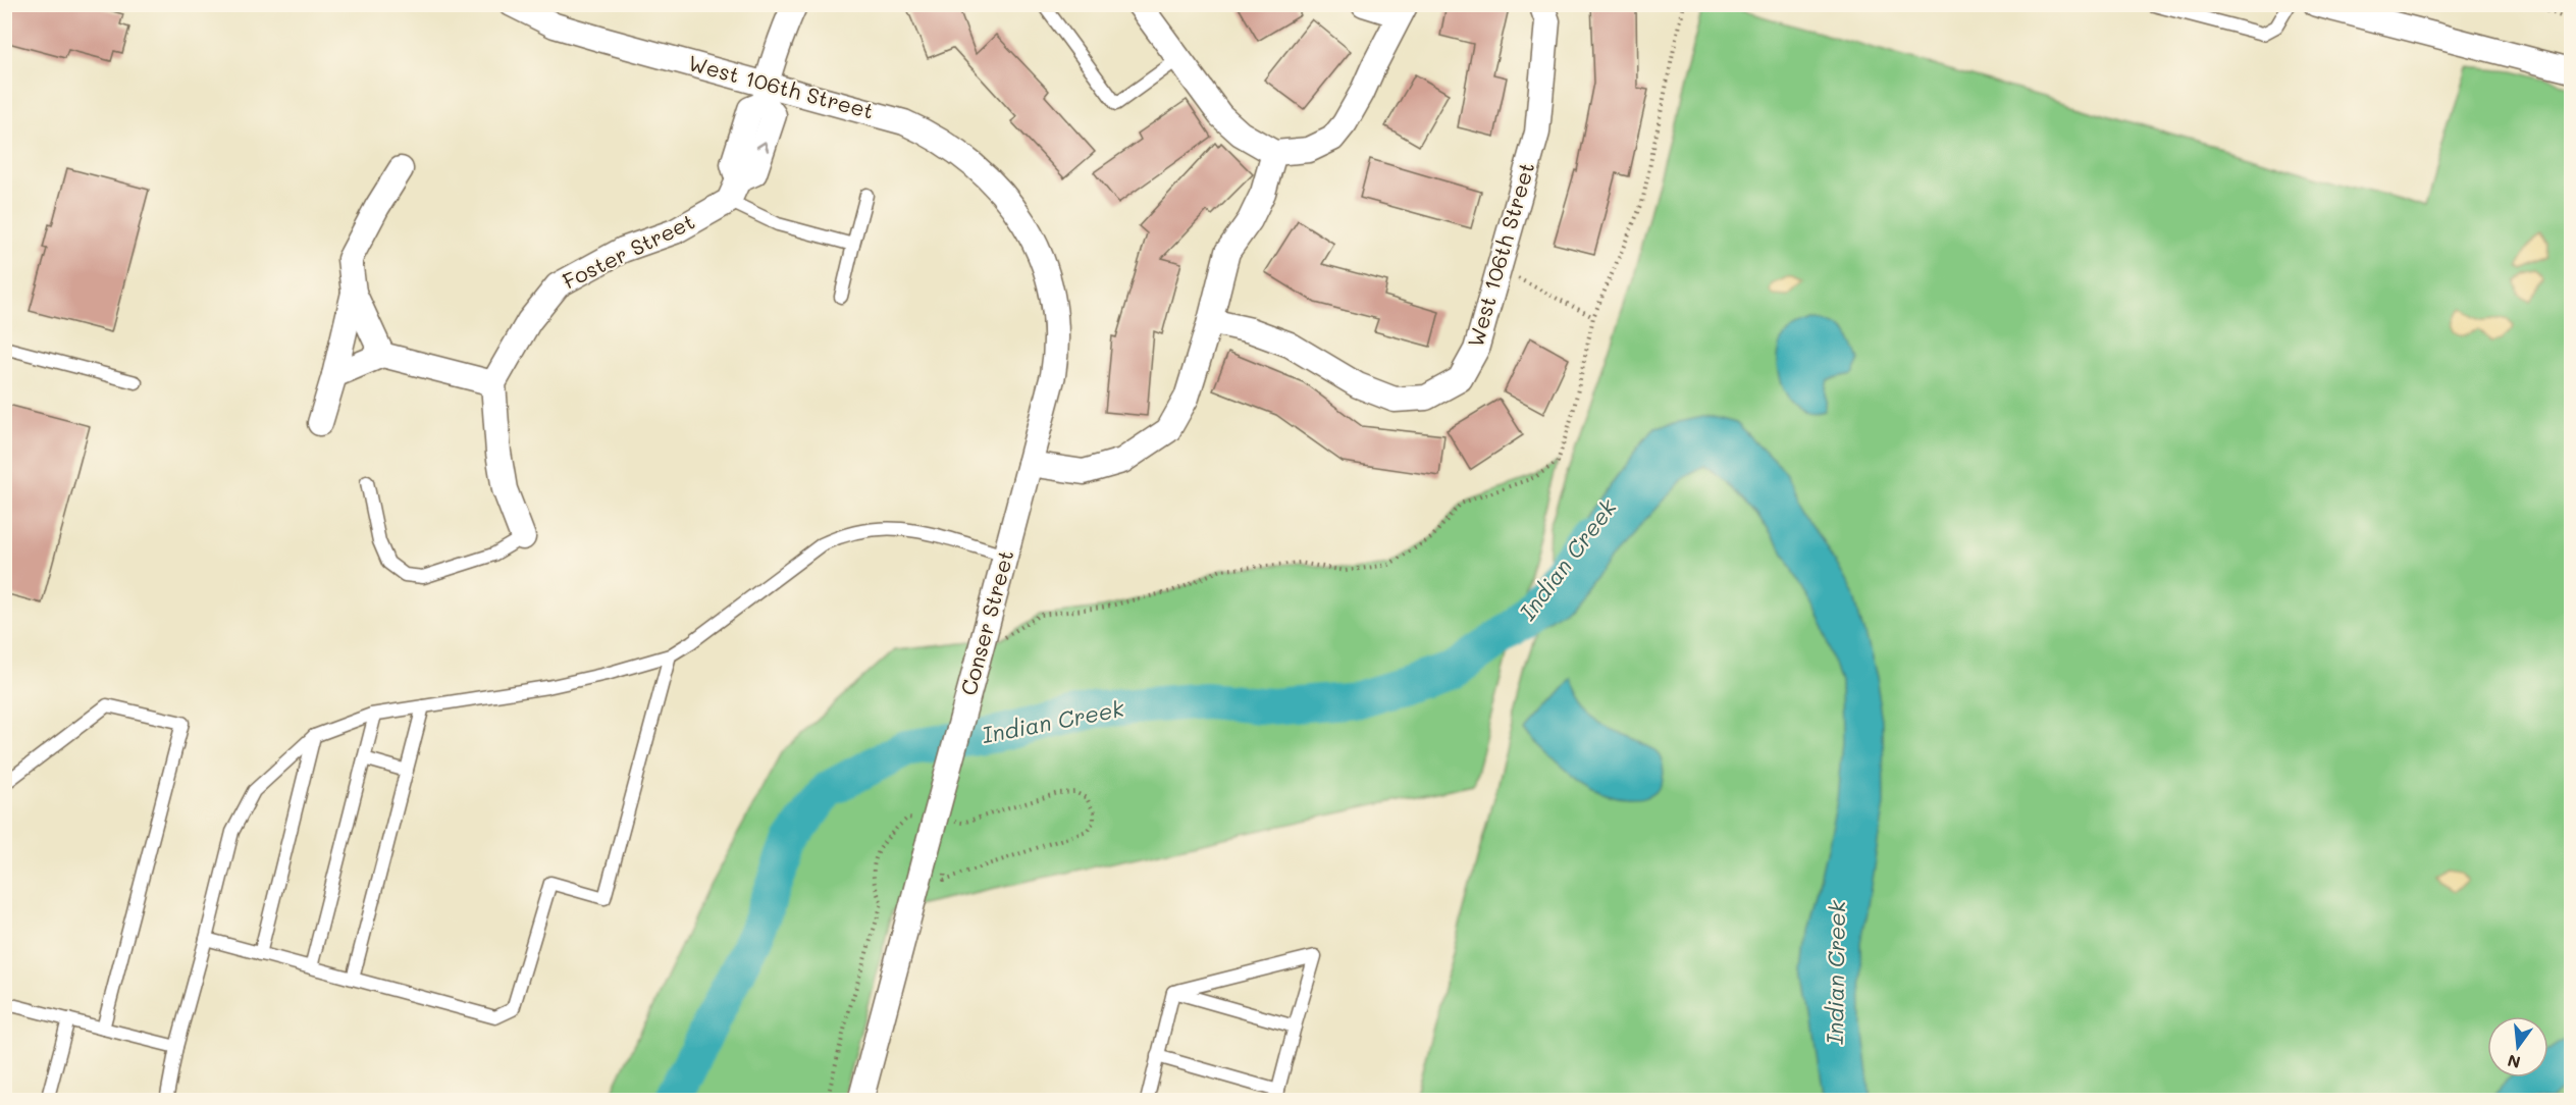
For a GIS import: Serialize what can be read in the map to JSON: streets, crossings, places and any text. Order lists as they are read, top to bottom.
{
  "streets": {
    "street": ["West 106th Street", "Foster Street", "Conser Street"]
  },
  "crossings": [
    ["West 106th Street", "Conser Street"]
  ],
  "water": ["Indian Creek"],
  "north": "bottom"
}
